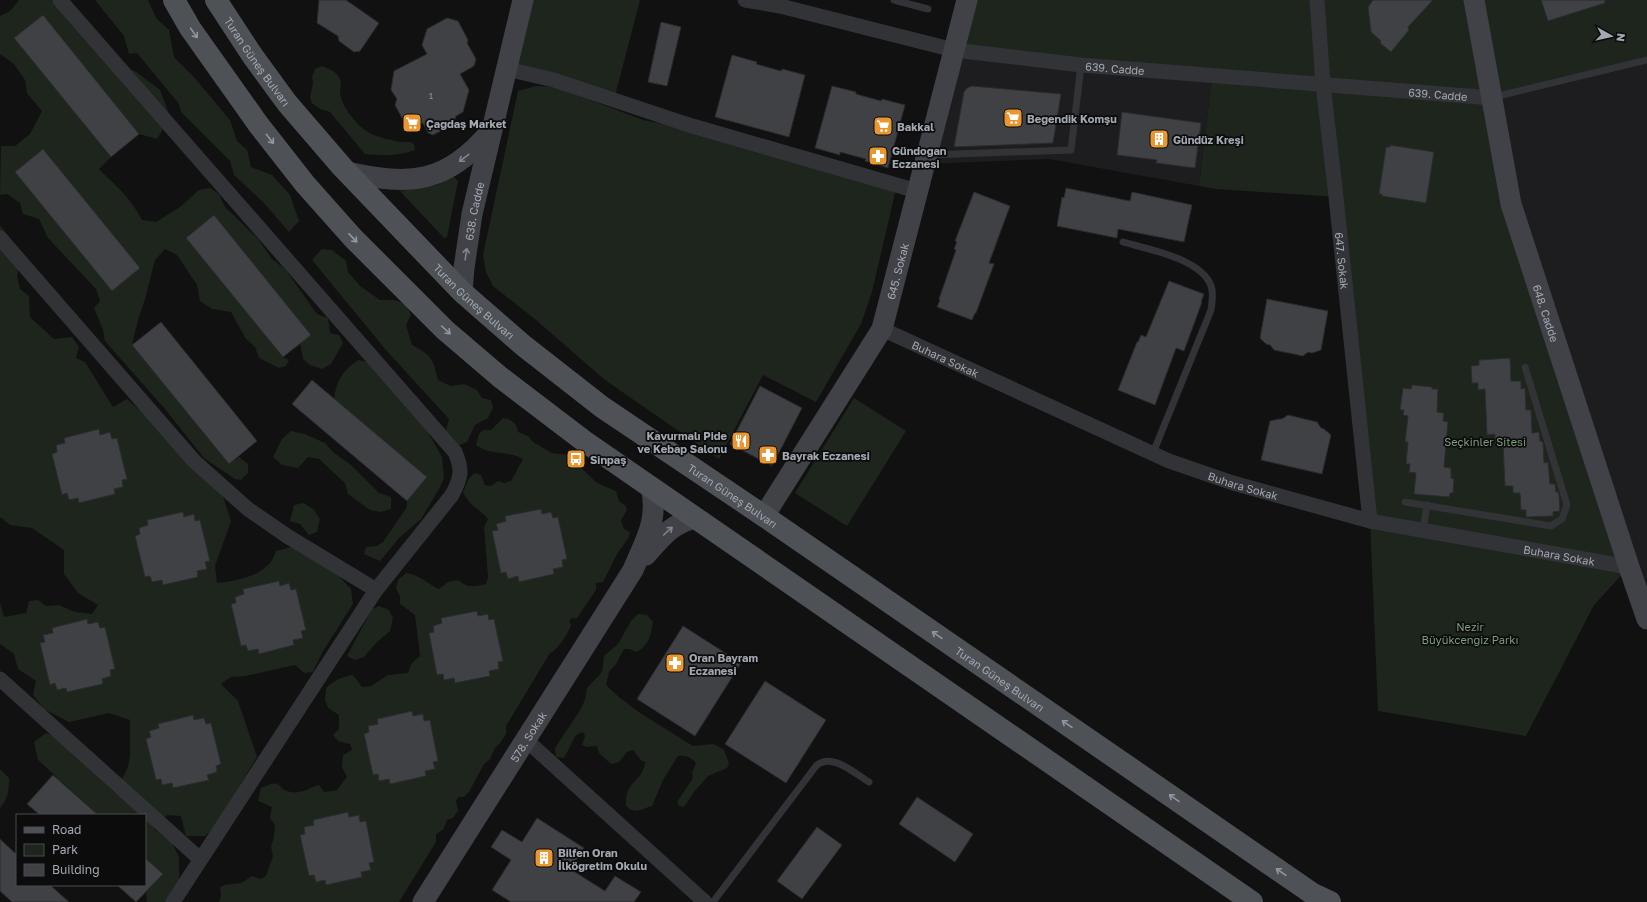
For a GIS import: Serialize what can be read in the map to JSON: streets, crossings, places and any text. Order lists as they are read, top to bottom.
{
  "streets": {
    "main road": ["Turan Güneş Bulvarı"],
    "street": [
      "639. Cadde",
      "638. Cadde",
      "647. Sokak",
      "645. Sokak",
      "648. Cadde",
      "Buhara Sokak",
      "578. Sokak"
    ]
  },
  "crossings": [
    ["Turan Güneş Bulvarı", "638. Cadde"],
    ["Turan Güneş Bulvarı", "645. Sokak"],
    ["639. Cadde", "647. Sokak"],
    ["639. Cadde", "645. Sokak"],
    ["639. Cadde", "648. Cadde"],
    ["647. Sokak", "Buhara Sokak"],
    ["645. Sokak", "Buhara Sokak"],
    ["648. Cadde", "Buhara Sokak"]
  ],
  "parks": ["Seçkinler Sitesi", "Nezir Büyükcengiz Parkı"],
  "places": {
    "supermarket": ["Beğendik Komşu", "Çağdaş Market", "Bakkal"],
    "building": ["Gündüz Kreşi", "Bilfen Oran İlköğretim Okulu"],
    "pharmacy": ["Gündoğan Eczanesi", "Bayrak Eczanesi", "Oran Bayram Eczanesi"],
    "restaurant": ["Kavurmalı Pide ve Kebap Salonu"],
    "bus stop": ["Sinpaş"]
  },
  "house_numbers": ["1"],
  "legend": ["Road", "Park", "Building"],
  "north": "right"
}
